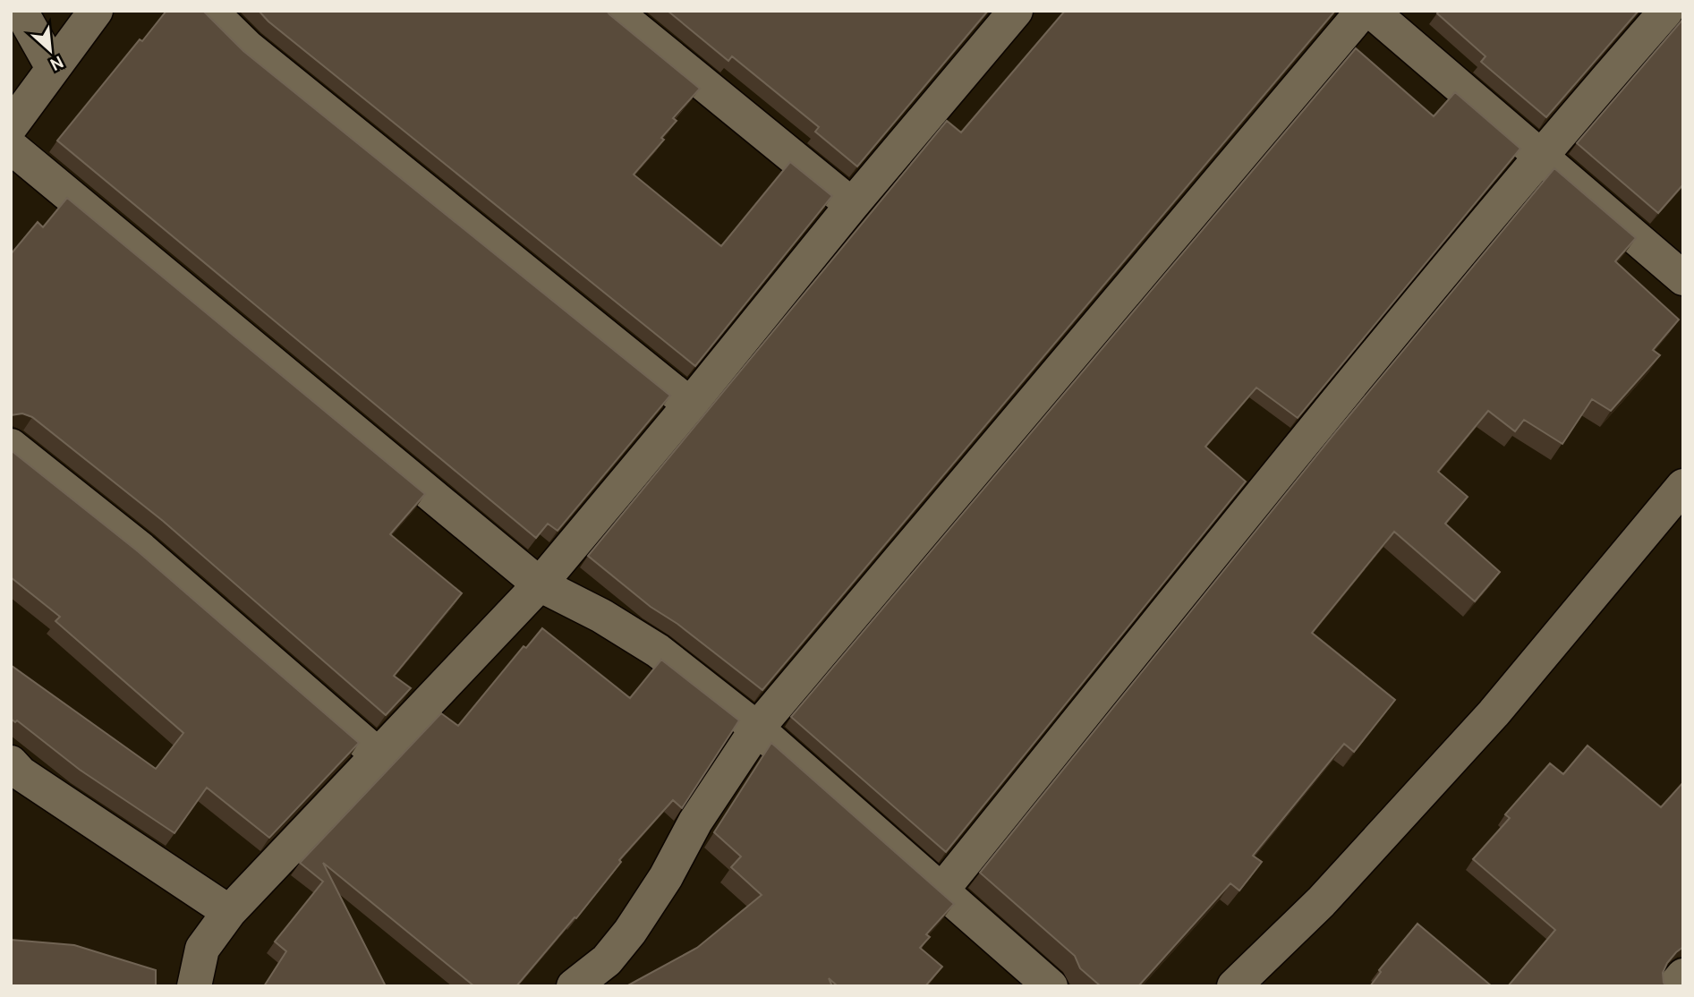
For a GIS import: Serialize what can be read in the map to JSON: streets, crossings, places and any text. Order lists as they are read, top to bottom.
{
  "north": "bottom right"
}
